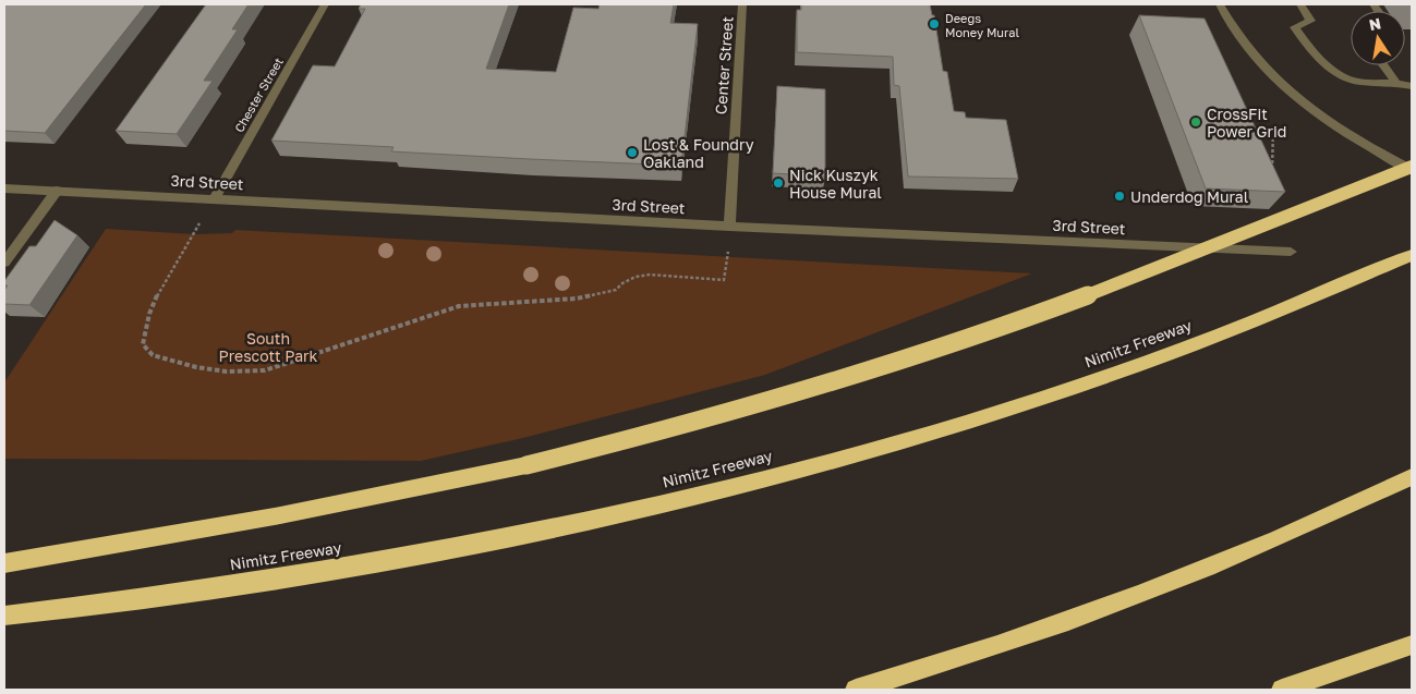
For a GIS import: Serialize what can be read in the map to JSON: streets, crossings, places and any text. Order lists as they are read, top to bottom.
{
  "streets": {
    "highway": ["Nimitz Freeway"],
    "street": ["Center Street", "Chester Street", "3rd Street"]
  },
  "crossings": [
    ["Center Street", "3rd Street"],
    ["Chester Street", "3rd Street"]
  ],
  "parks": ["South Prescott Park"],
  "places": [
    "Deegs Money Mural",
    "CrossFit Power Grid",
    "Lost & Foundry Oakland",
    "Nick Kuszyk House Mural",
    "Underdog Mural"
  ],
  "north": "top"
}
